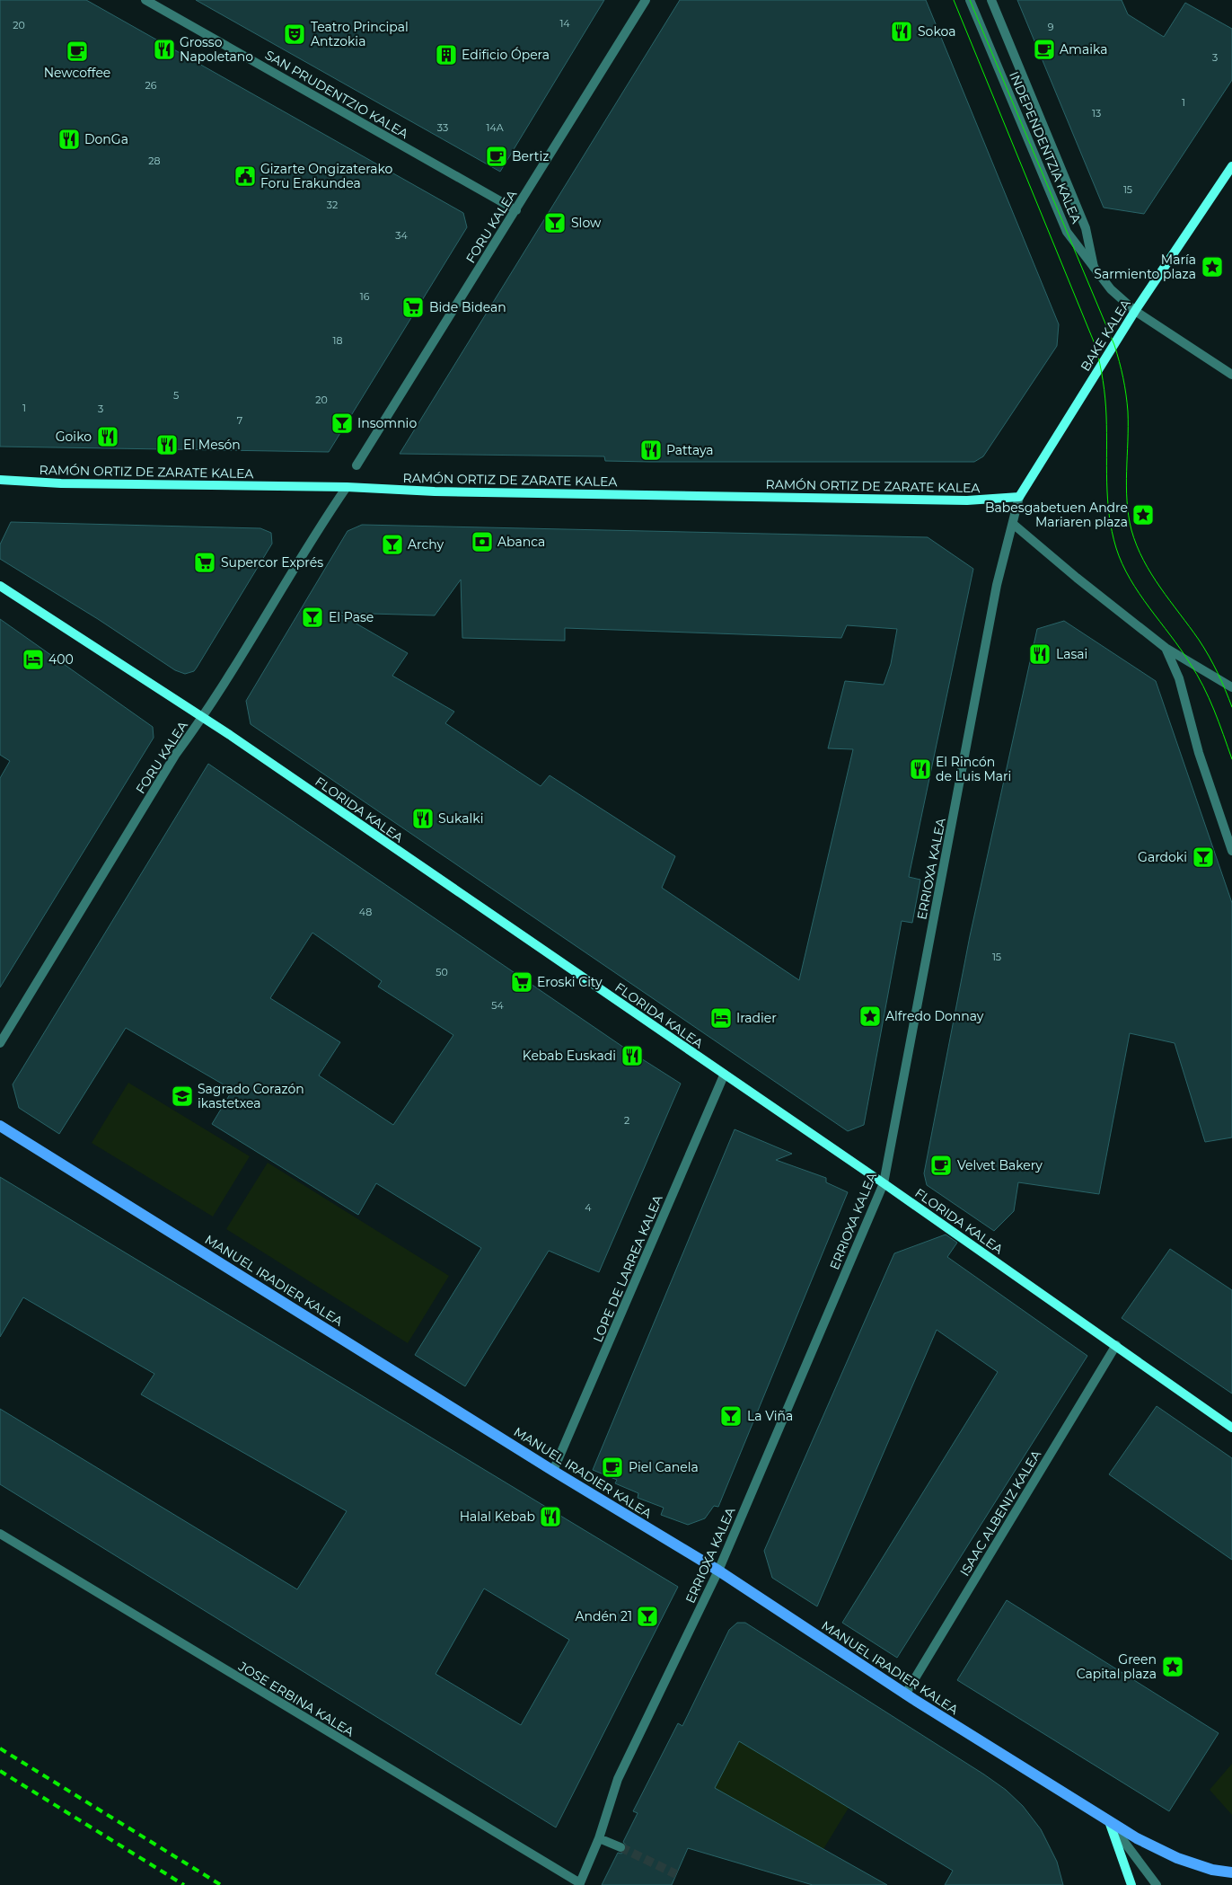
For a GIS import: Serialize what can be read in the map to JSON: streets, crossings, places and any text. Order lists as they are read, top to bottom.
{
  "streets": {
    "main road": ["MANUEL IRADIER KALEA"],
    "street": [
      "SAN PRUDENTZIO KALEA",
      "INDEPENDENTZIA KALEA",
      "FORU KALEA",
      "BAKE KALEA",
      "RAMÓN ORTIZ DE ZARATE KALEA",
      "FLORIDA KALEA",
      "ERRIOXA KALEA",
      "LOPE DE LARREA KALEA",
      "ISAAC ALBENIZ KALEA",
      "JOSE ERBINA KALEA"
    ]
  },
  "crossings": [
    ["SAN PRUDENTZIO KALEA", "FORU KALEA"],
    ["INDEPENDENTZIA KALEA", "BAKE KALEA"],
    ["FORU KALEA", "RAMÓN ORTIZ DE ZARATE KALEA"],
    ["FORU KALEA", "FLORIDA KALEA"],
    ["BAKE KALEA", "RAMÓN ORTIZ DE ZARATE KALEA"],
    ["BAKE KALEA", "ERRIOXA KALEA"],
    ["RAMÓN ORTIZ DE ZARATE KALEA", "ERRIOXA KALEA"],
    ["FLORIDA KALEA", "ERRIOXA KALEA"],
    ["FLORIDA KALEA", "LOPE DE LARREA KALEA"],
    ["FLORIDA KALEA", "ISAAC ALBENIZ KALEA"],
    ["ERRIOXA KALEA", "MANUEL IRADIER KALEA"],
    ["ERRIOXA KALEA", "JOSE ERBINA KALEA"],
    ["LOPE DE LARREA KALEA", "MANUEL IRADIER KALEA"],
    ["MANUEL IRADIER KALEA", "ISAAC ALBENIZ KALEA"]
  ],
  "places": {
    "restaurant": [
      "Sokoa",
      "Grosso Napoletano",
      "DonGa",
      "Goiko",
      "El Mesón",
      "Pattaya",
      "Lasai",
      "El Rincón de Luis Mari",
      "Sukalki",
      "Kebab Euskadi",
      "Halal Kebab"
    ],
    "theatre": ["Teatro Principal Antzokia"],
    "cafe": [
      "Amaika",
      "Newcoffee",
      "Bertiz",
      "Velvet Bakery",
      "Piel Canela"
    ],
    "building": ["Edificio Ópera"],
    "public building": ["Gizarte Ongizaterako Foru Erakundea"],
    "bar": [
      "Slow",
      "Insomnio",
      "Archy",
      "El Pase",
      "Gardoki",
      "La Viña",
      "Andén 21"
    ],
    "place": [
      "María Sarmiento plaza",
      "Babesgabetuen Andre Mariaren plaza",
      "Alfredo Donnay",
      "Green Capital plaza"
    ],
    "supermarket": ["Bide Bidean", "Supercor Exprés", "Eroski City"],
    "bank": ["Abanca"],
    "hotel": ["400", "Iradier"],
    "school or university": ["Sagrado Corazón ikastetxea"]
  },
  "house_numbers": [
    "14",
    "20",
    "9",
    "3",
    "26",
    "1",
    "13",
    "33",
    "14A",
    "28",
    "15",
    "32",
    "34",
    "16",
    "18",
    "5",
    "20",
    "1",
    "3",
    "7",
    "48",
    "15",
    "50",
    "54",
    "2",
    "4"
  ]
}
